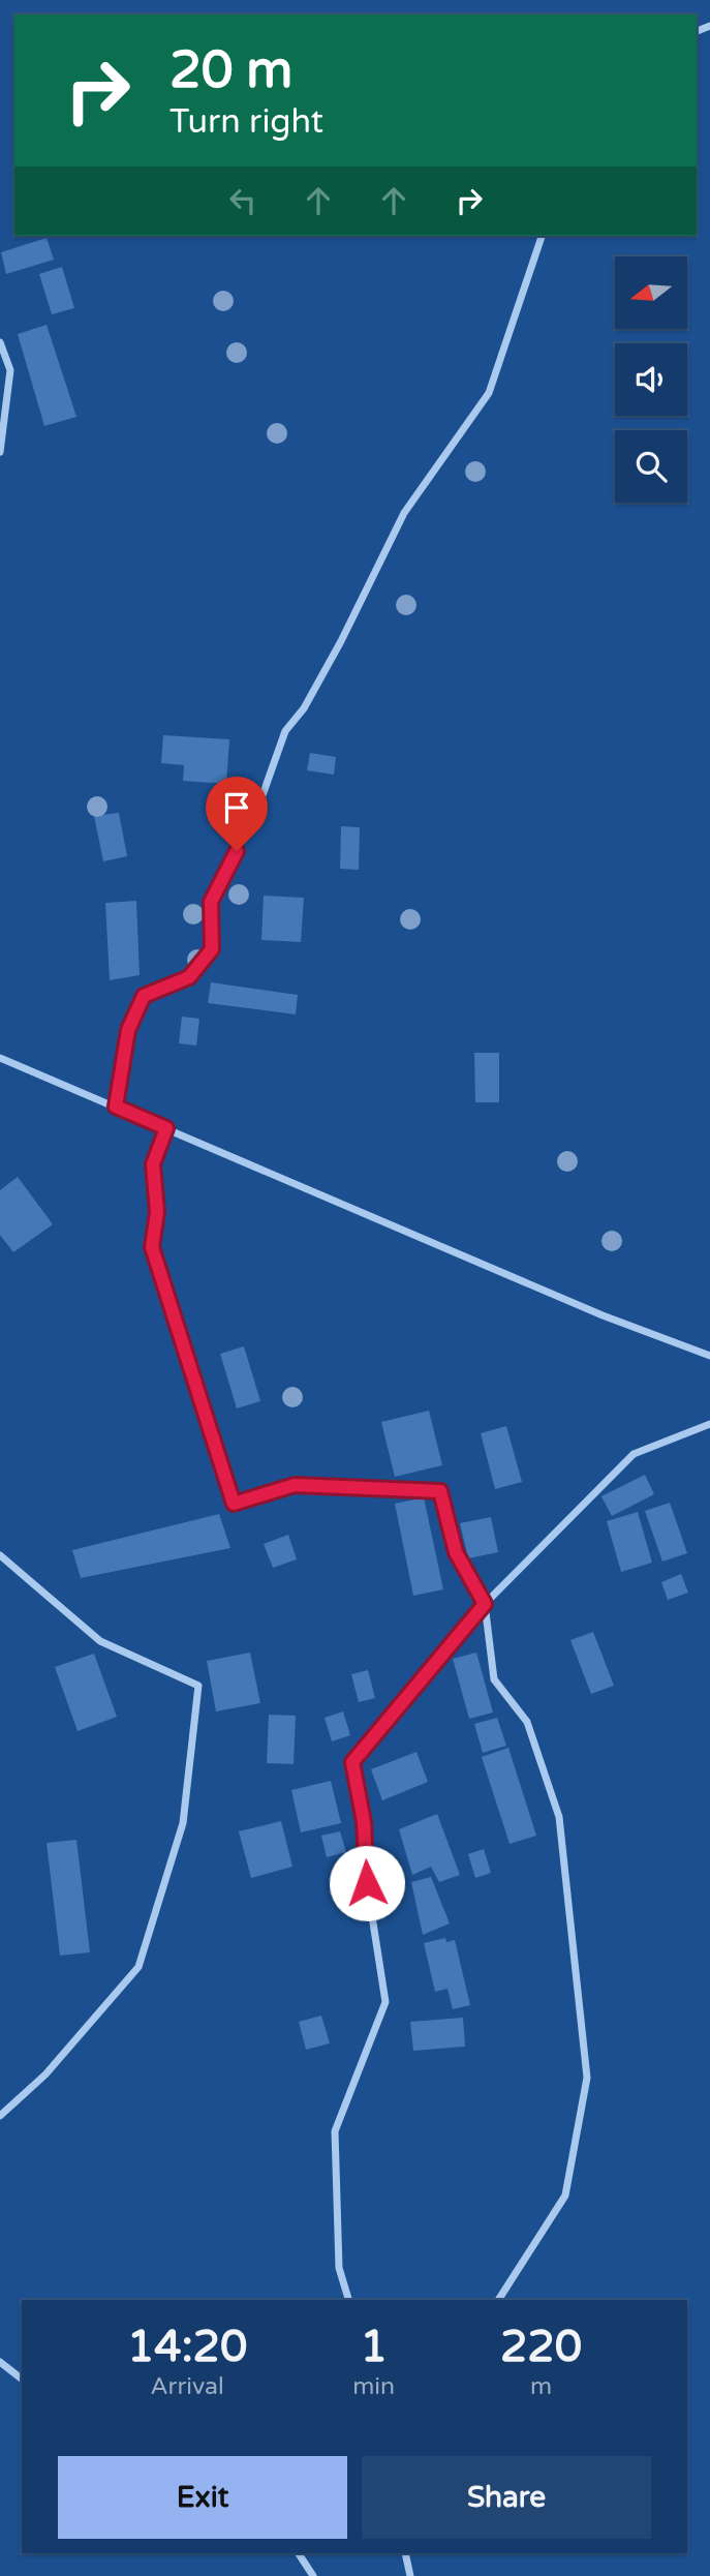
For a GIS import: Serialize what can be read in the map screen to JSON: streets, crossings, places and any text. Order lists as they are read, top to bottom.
{
  "north": "left",
  "page": {
    "turn": ["20 m", "Turn right"],
    "eta": [
      "14:20",
      "Arrival",
      "1",
      "min",
      "220",
      "m"
    ],
    "buttons": ["Exit", "Share"]
  }
}
